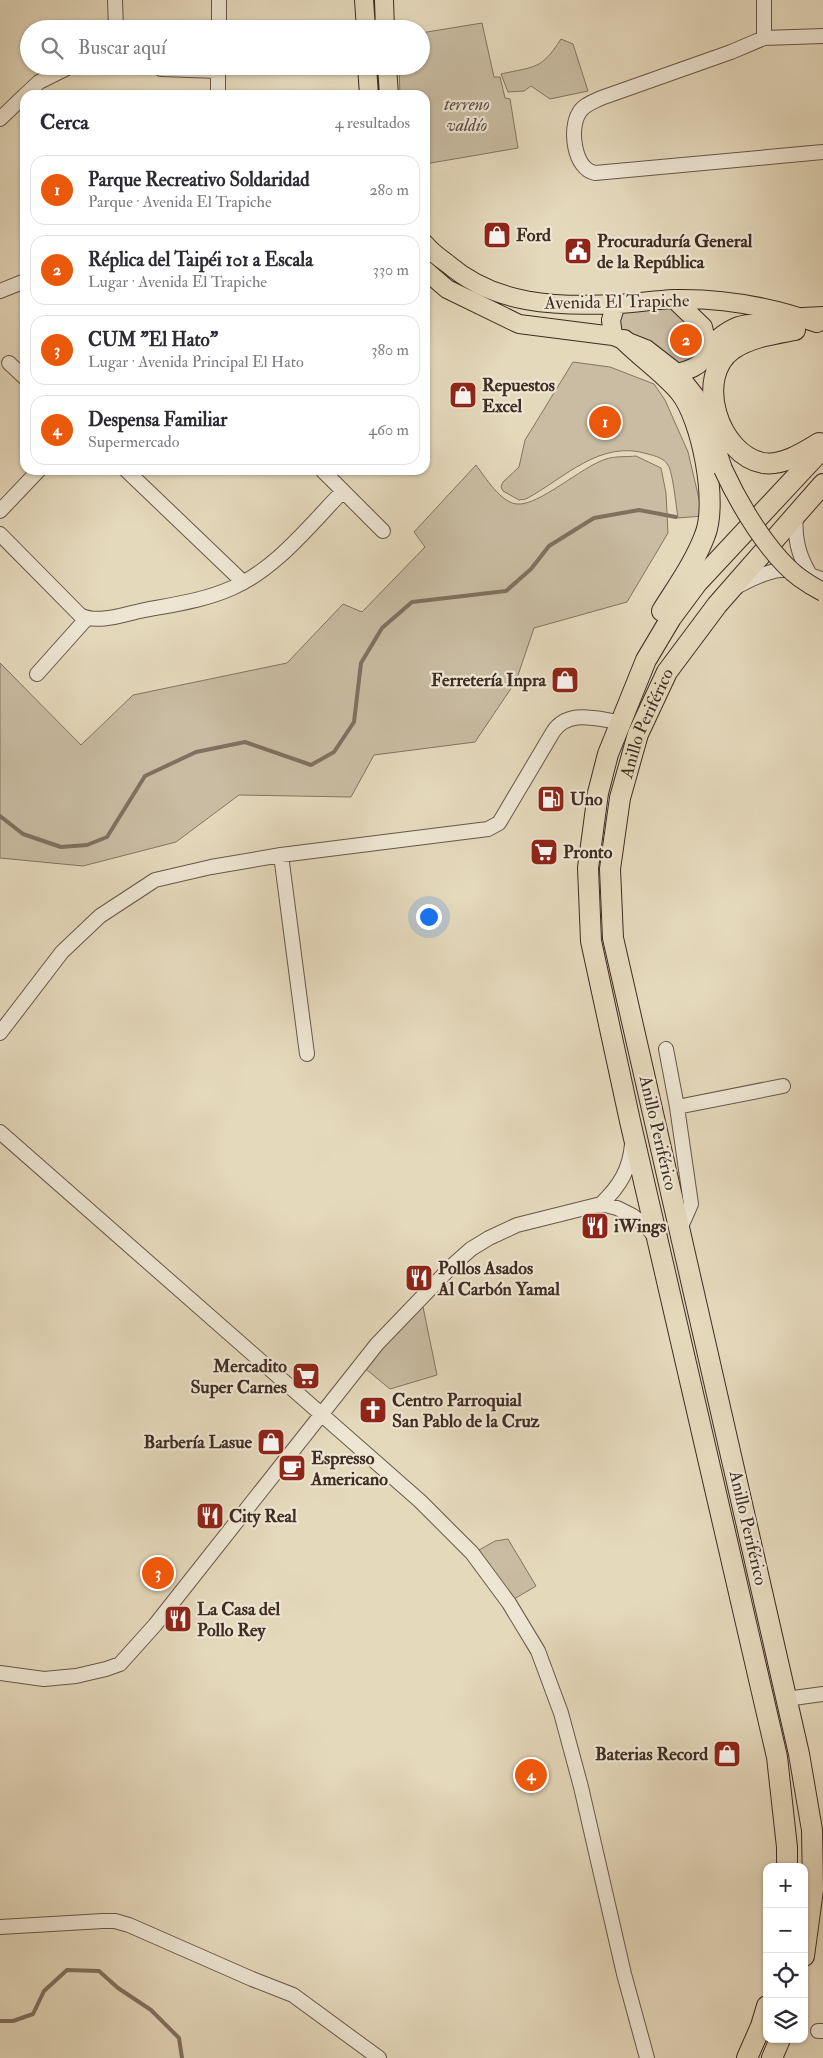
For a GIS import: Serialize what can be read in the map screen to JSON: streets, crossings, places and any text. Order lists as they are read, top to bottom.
{
  "streets": {
    "highway": ["Anillo Periférico"],
    "main road": ["Avenida El Trapiche"]
  },
  "parks": ["terreno valdío"],
  "places": {
    "shop": [
      "Ford",
      "Repuestos Excel",
      "Ferretería Inpra",
      "Barbería Lasue",
      "Baterias Record"
    ],
    "public building": ["Procuraduría General de la República"],
    "fuel station": ["Uno"],
    "supermarket": ["Pronto", "Mercadito Super Carnes"],
    "restaurant": [
      "iWings",
      "Pollos Asados Al Carbón Yamal",
      "City Real",
      "La Casa del Pollo Rey"
    ],
    "church": ["Centro Parroquial San Pablo de la Cruz"],
    "cafe": ["Espresso Americano"]
  },
  "page": {
    "search": "Buscar aquí",
    "heading": ["Cerca", "4 resultados"],
    "list": [
      {
        "mark": "1",
        "name": "Parque Recreativo Soldaridad",
        "note": "Parque · Avenida El Trapiche",
        "value": "280 m"
      },
      {
        "mark": "2",
        "name": "Réplica del Taipéi 101 a Escala",
        "note": "Lugar · Avenida El Trapiche",
        "value": "330 m"
      },
      {
        "mark": "3",
        "name": "CUM \"El Hato\"",
        "note": "Lugar · Avenida Principal El Hato",
        "value": "380 m"
      },
      {
        "mark": "4",
        "name": "Despensa Familiar",
        "note": "Supermercado",
        "value": "460 m"
      }
    ],
    "pins": [
      "2",
      "1",
      "3",
      "4"
    ],
    "map_buttons": ["+", "−"]
  }
}
